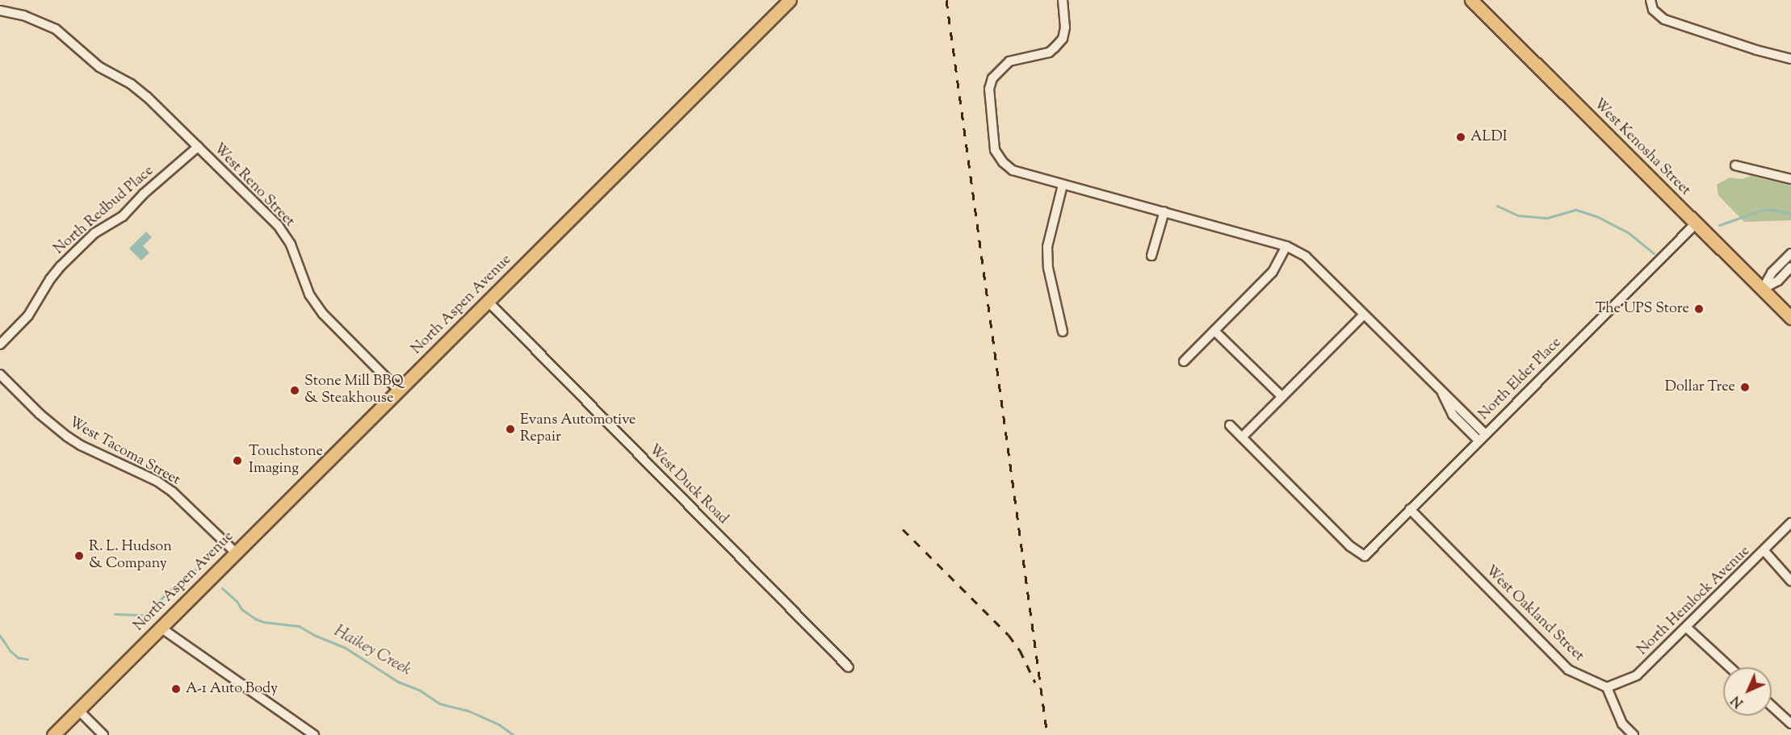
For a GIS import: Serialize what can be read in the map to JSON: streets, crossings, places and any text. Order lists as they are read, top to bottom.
{
  "streets": {
    "main road": ["West Kenosha Street", "North Aspen Avenue"],
    "street": [
      "West Reno Street",
      "North Redbud Place",
      "North Elder Place",
      "West Tacoma Street",
      "West Duck Road",
      "North Hemlock Avenue",
      "West Oakland Street"
    ]
  },
  "crossings": [
    ["West Kenosha Street", "North Elder Place"],
    ["West Reno Street", "North Redbud Place"],
    ["West Reno Street", "North Aspen Avenue"],
    ["North Aspen Avenue", "West Tacoma Street"],
    ["North Aspen Avenue", "West Duck Road"],
    ["North Elder Place", "West Oakland Street"],
    ["North Hemlock Avenue", "West Oakland Street"]
  ],
  "water": ["Haikey Creek"],
  "places": [
    "ALDI",
    "The UPS Store",
    "Dollar Tree",
    "Stone Mill BBQ & Steakhouse",
    "Evans Automotive Repair",
    "Touchstone Imaging",
    "R. L. Hudson & Company",
    "A-1 Auto Body"
  ],
  "north": "bottom left"
}
